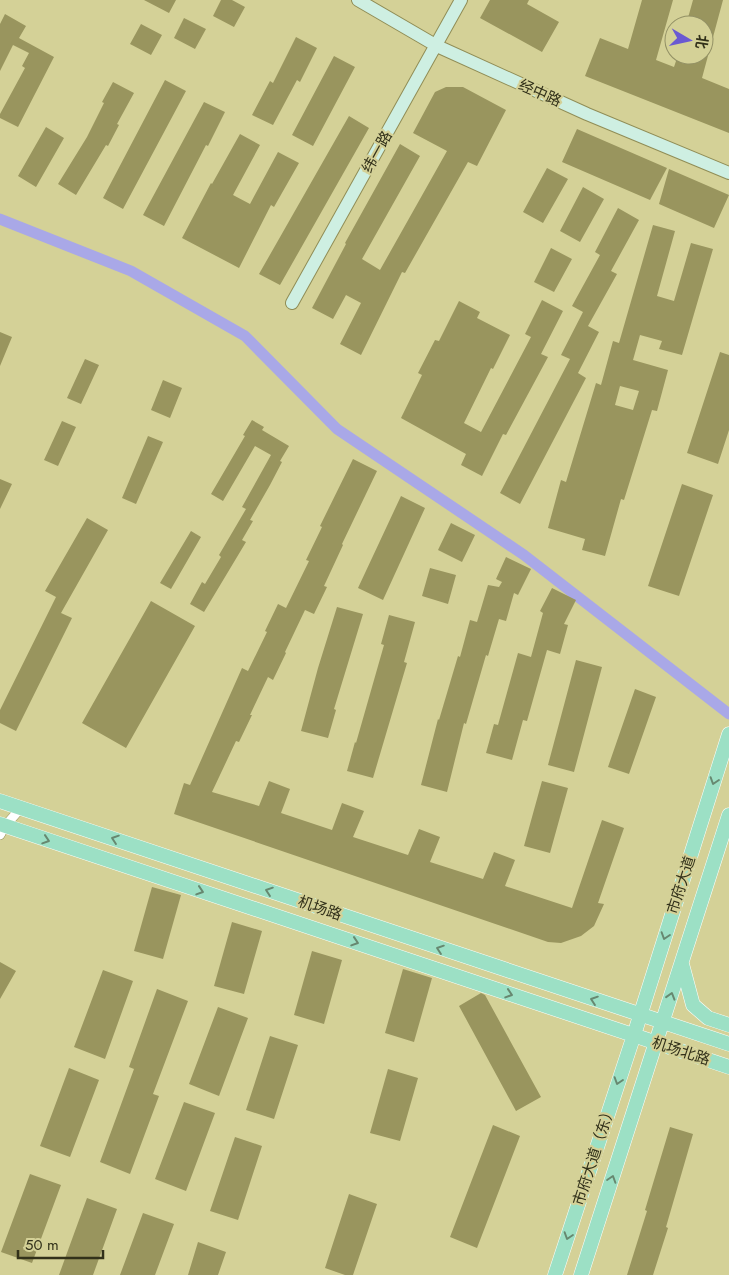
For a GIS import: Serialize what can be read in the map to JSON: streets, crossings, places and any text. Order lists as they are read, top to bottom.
{
  "streets": {
    "main road": [
      "经中路",
      "纬一路",
      "市府大道",
      "机场路",
      "机场北路",
      "市府大道（东）"
    ]
  },
  "crossings": [
    ["经中路", "纬一路"],
    ["市府大道", "机场路"],
    ["市府大道", "机场北路"],
    ["市府大道", "市府大道（东）"],
    ["机场路", "机场北路"],
    ["机场路", "市府大道（东）"],
    ["机场北路", "市府大道（东）"]
  ],
  "scale_bar": "50 m",
  "north": "right"
}
